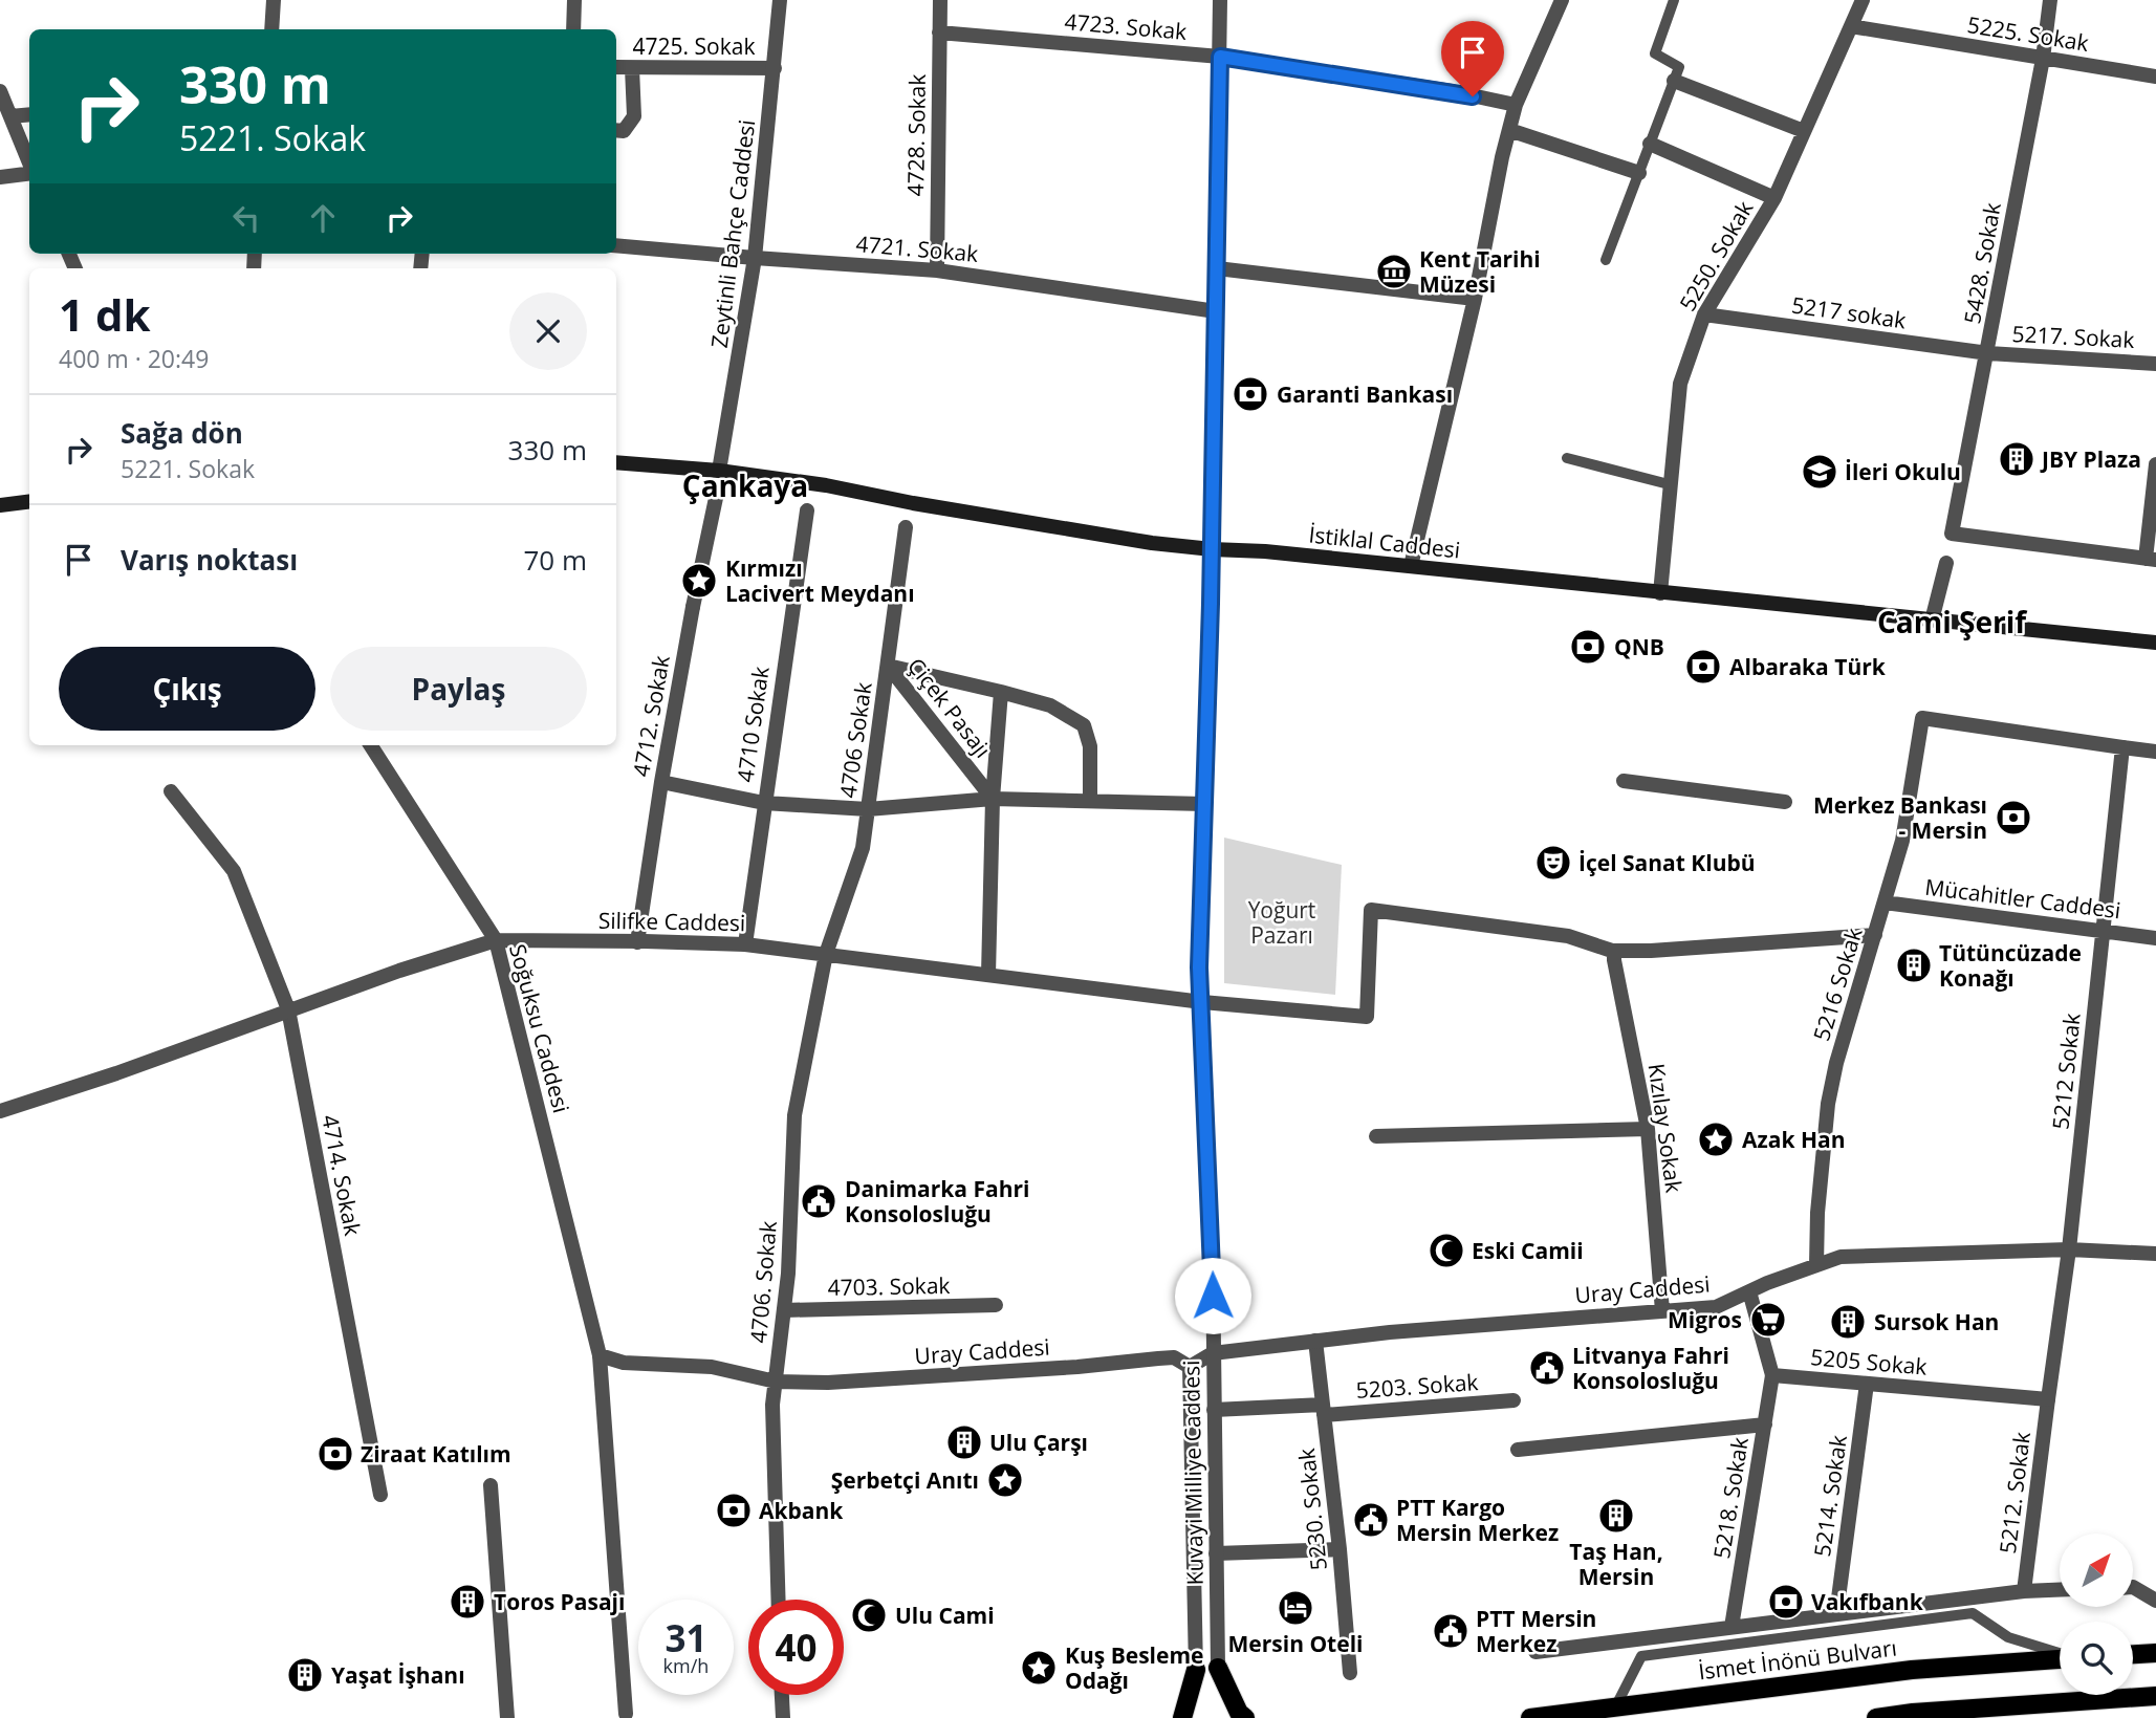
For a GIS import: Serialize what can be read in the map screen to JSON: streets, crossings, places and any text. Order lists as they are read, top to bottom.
{
  "streets": {
    "main road": ["İstiklal Caddesi", "İsmet İnönü Bulvarı"],
    "street": [
      "4723. Sokak",
      "5225. Sokak",
      "4725. Sokak",
      "4728. Sokak",
      "Zeytinli Bahçe Caddesi",
      "4721. Sokak",
      "5250. Sokak",
      "5428. Sokak",
      "5217 sokak",
      "5217. Sokak",
      "Çiçek Pasajı",
      "4712. Sokak",
      "4710 Sokak",
      "4706 Sokak",
      "Mücahitler Caddesi",
      "Silifke Caddesi",
      "5216 Sokak",
      "Soğuksu Caddesi",
      "5212 Sokak",
      "Kızılay Sokak",
      "4714. Sokak",
      "4706. Sokak",
      "4703. Sokak",
      "Uray Caddesi",
      "5205 Sokak",
      "5203. Sokak",
      "Kuvayi Milliye Caddesi",
      "5212. Sokak",
      "5214. Sokak",
      "5218. Sokak",
      "5230. Sokak"
    ]
  },
  "crossings": [
    ["4723. Sokak", "4728. Sokak"],
    ["4723. Sokak", "Kuvayi Milliye Caddesi"],
    ["5225. Sokak", "5250. Sokak"],
    ["5225. Sokak", "5428. Sokak"],
    ["4725. Sokak", "Zeytinli Bahçe Caddesi"],
    ["4728. Sokak", "4721. Sokak"],
    ["Zeytinli Bahçe Caddesi", "4721. Sokak"],
    ["Zeytinli Bahçe Caddesi", "İstiklal Caddesi"],
    ["4721. Sokak", "Kuvayi Milliye Caddesi"],
    ["5250. Sokak", "5217 sokak"],
    ["5250. Sokak", "İstiklal Caddesi"],
    ["5428. Sokak", "5217 sokak"],
    ["5428. Sokak", "5217. Sokak"],
    ["5217 sokak", "5217. Sokak"],
    ["İstiklal Caddesi", "Kuvayi Milliye Caddesi"],
    ["Çiçek Pasajı", "4706 Sokak"],
    ["Çiçek Pasajı", "Silifke Caddesi"],
    ["4712. Sokak", "Silifke Caddesi"],
    ["4710 Sokak", "Silifke Caddesi"],
    ["4706 Sokak", "Silifke Caddesi"],
    ["4706 Sokak", "4706. Sokak"],
    ["Mücahitler Caddesi", "5216 Sokak"],
    ["Mücahitler Caddesi", "5212 Sokak"],
    ["Silifke Caddesi", "Soğuksu Caddesi"],
    ["Silifke Caddesi", "Kızılay Sokak"],
    ["Silifke Caddesi", "4714. Sokak"],
    ["Silifke Caddesi", "4706. Sokak"],
    ["Silifke Caddesi", "Kuvayi Milliye Caddesi"],
    ["5216 Sokak", "5212 Sokak"],
    ["5216 Sokak", "Uray Caddesi"],
    ["Soğuksu Caddesi", "Uray Caddesi"],
    ["5212 Sokak", "Uray Caddesi"],
    ["5212 Sokak", "5205 Sokak"],
    ["5212 Sokak", "5212. Sokak"],
    ["Kızılay Sokak", "Uray Caddesi"],
    ["4706. Sokak", "4703. Sokak"],
    ["4706. Sokak", "Uray Caddesi"],
    ["Uray Caddesi", "Kuvayi Milliye Caddesi"],
    ["Uray Caddesi", "5230. Sokak"],
    ["5205 Sokak", "5212. Sokak"],
    ["5205 Sokak", "5214. Sokak"],
    ["5205 Sokak", "5218. Sokak"],
    ["5203. Sokak", "Kuvayi Milliye Caddesi"],
    ["5203. Sokak", "5230. Sokak"]
  ],
  "districts": ["Çankaya", "Cami Şerif"],
  "parks": ["Yoğurt Pazarı"],
  "places": {
    "museum": ["Kent Tarihi Müzesi"],
    "bank": [
      "Garanti Bankası",
      "QNB",
      "Albaraka Türk",
      "Merkez Bankası - Mersin",
      "Ziraat Katılım",
      "Akbank",
      "Vakıfbank"
    ],
    "building": [
      "JBY Plaza",
      "Tütüncüzade Konağı",
      "Sursok Han",
      "Ulu Çarşı",
      "Taş Han, Mersin",
      "Toros Pasajı",
      "Yaşat İşhanı"
    ],
    "school or university": ["İleri Okulu"],
    "place": [
      "Kırmızı Lacivert Meydanı",
      "Azak Han",
      "Şerbetçi Anıtı",
      "Kuş Besleme Odağı"
    ],
    "theatre": ["İçel Sanat Klubü"],
    "public building": [
      "Danimarka Fahri Konsolosluğu",
      "Litvanya Fahri Konsolosluğu",
      "PTT Kargo Mersin Merkez",
      "PTT Mersin Merkez"
    ],
    "mosque": ["Eski Camii", "Ulu Cami"],
    "supermarket": ["Migros"],
    "hotel": ["Mersin Oteli"]
  },
  "north": "top right",
  "page": {
    "turn": ["330 m", "5221. Sokak"],
    "heading": ["1 dk", "400 m · 20:49"],
    "list": [
      {
        "name": "Sağa dön",
        "note": "5221. Sokak",
        "value": "330 m"
      },
      {
        "name": "Varış noktası",
        "value": "70 m"
      }
    ],
    "buttons": ["Çıkış", "Paylaş"],
    "speed": "31 km/h",
    "limit": "40"
  }
}
